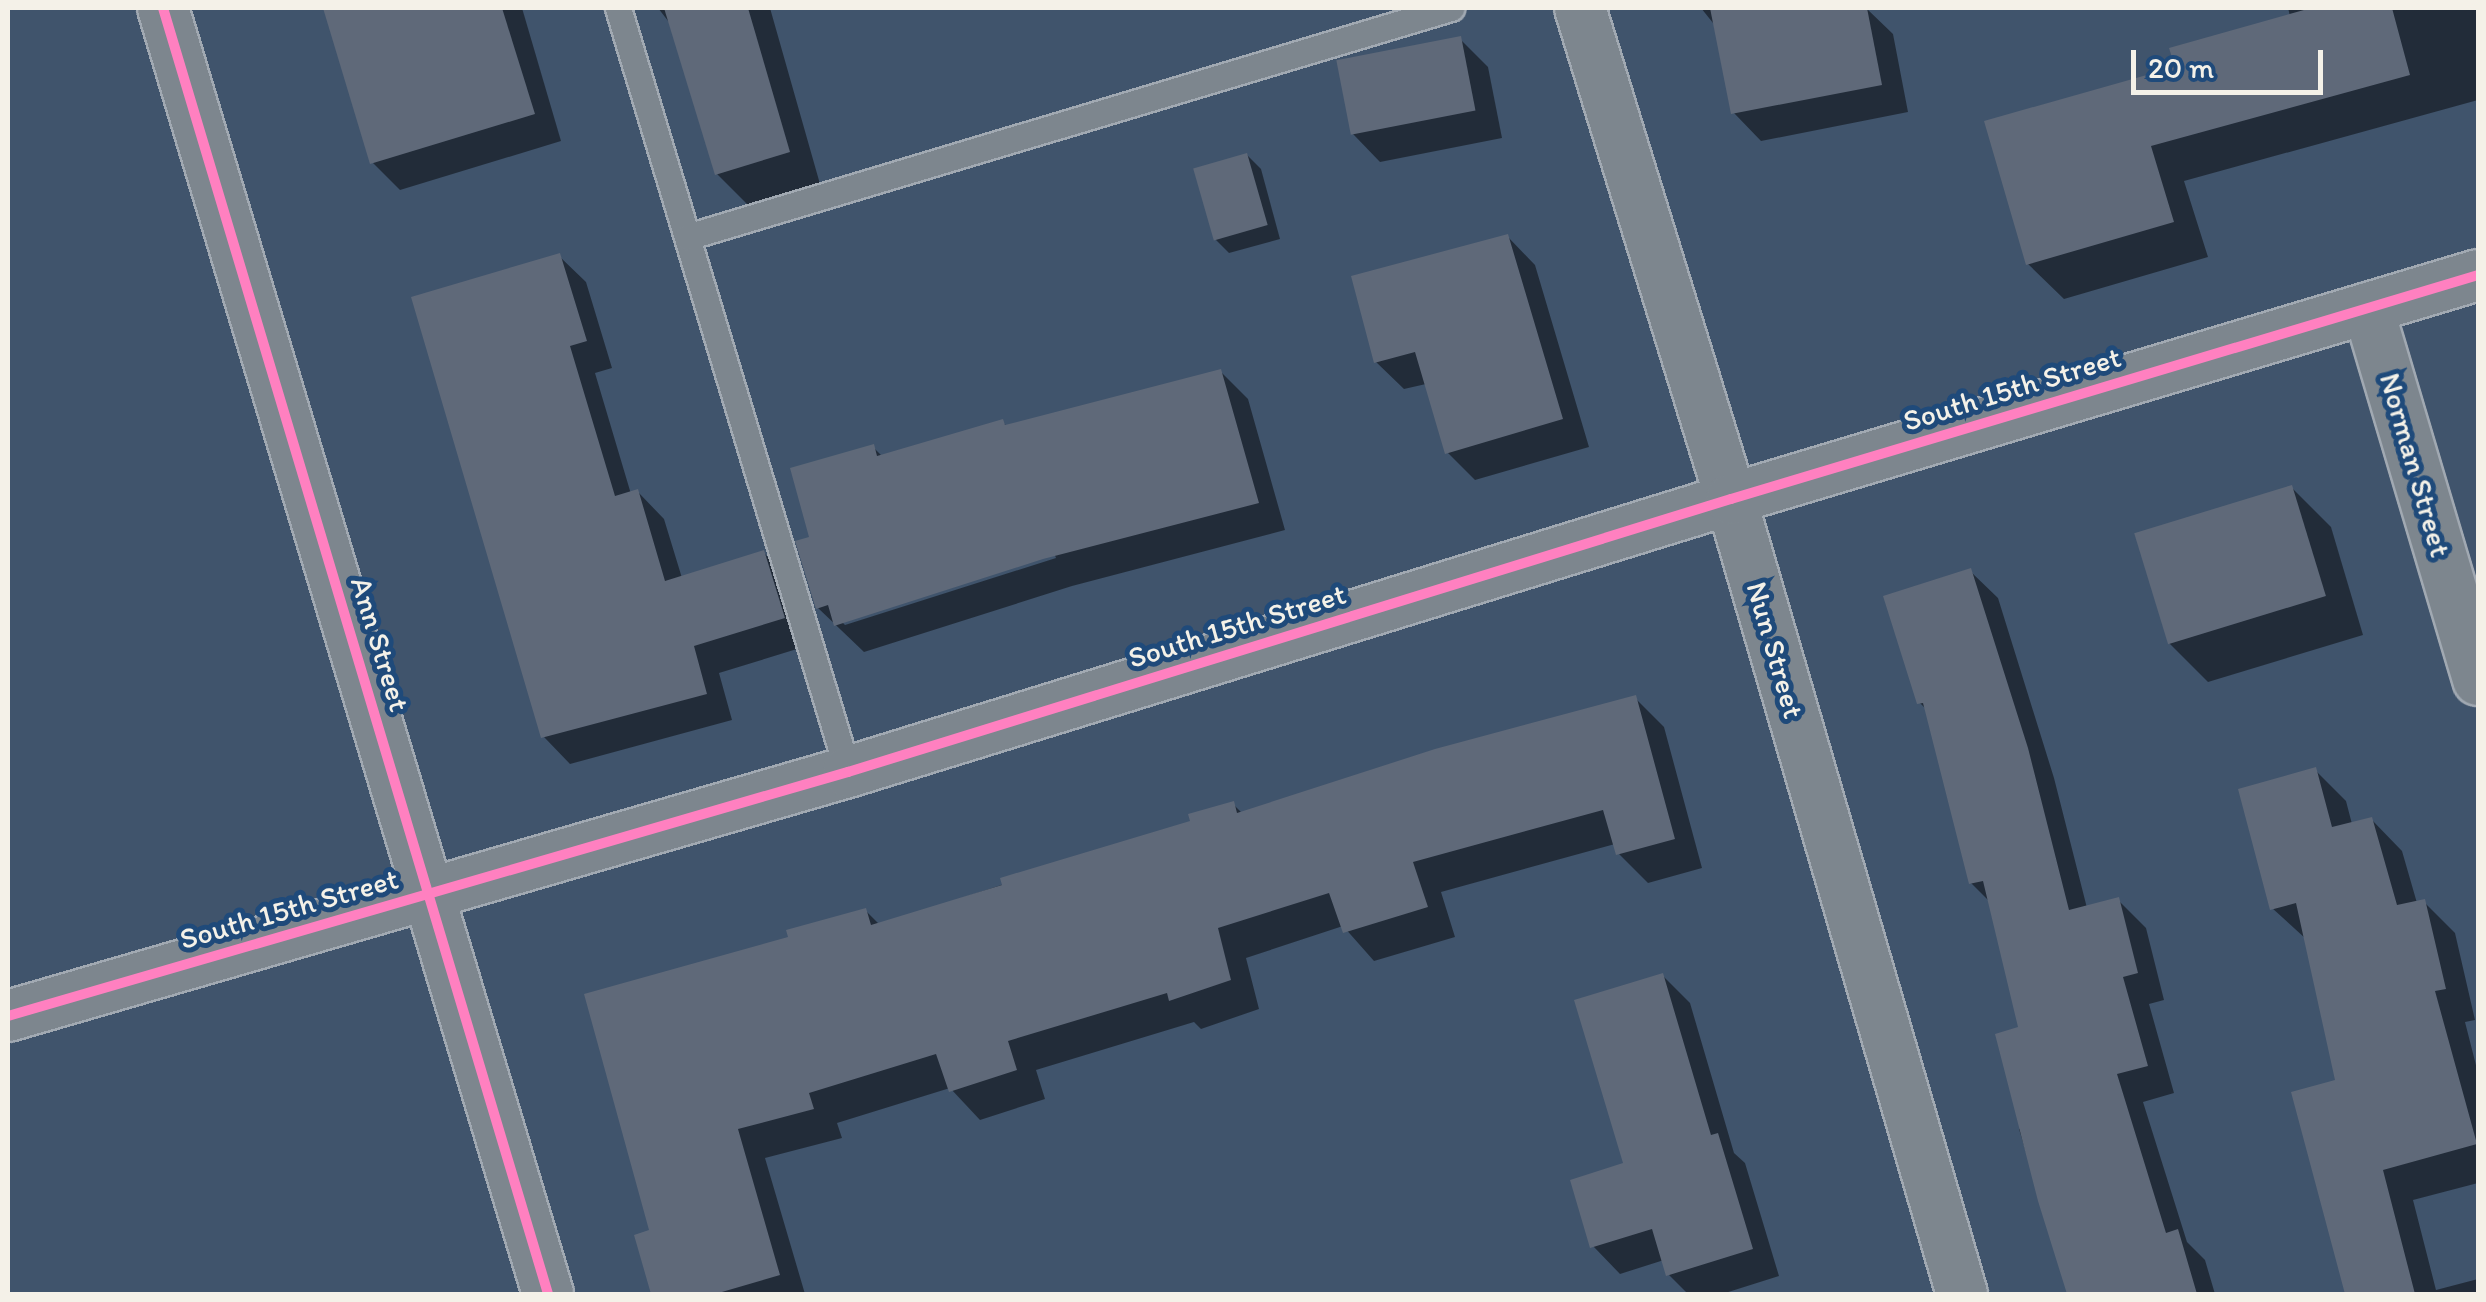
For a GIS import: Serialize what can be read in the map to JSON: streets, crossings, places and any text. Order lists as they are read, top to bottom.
{
  "streets": {
    "street": [
      "South 15th Street",
      "Norman Street",
      "Ann Street",
      "Nun Street"
    ]
  },
  "crossings": [
    ["South 15th Street", "Norman Street"],
    ["South 15th Street", "Ann Street"],
    ["South 15th Street", "Nun Street"]
  ],
  "scale_bar": "20 m"
}
